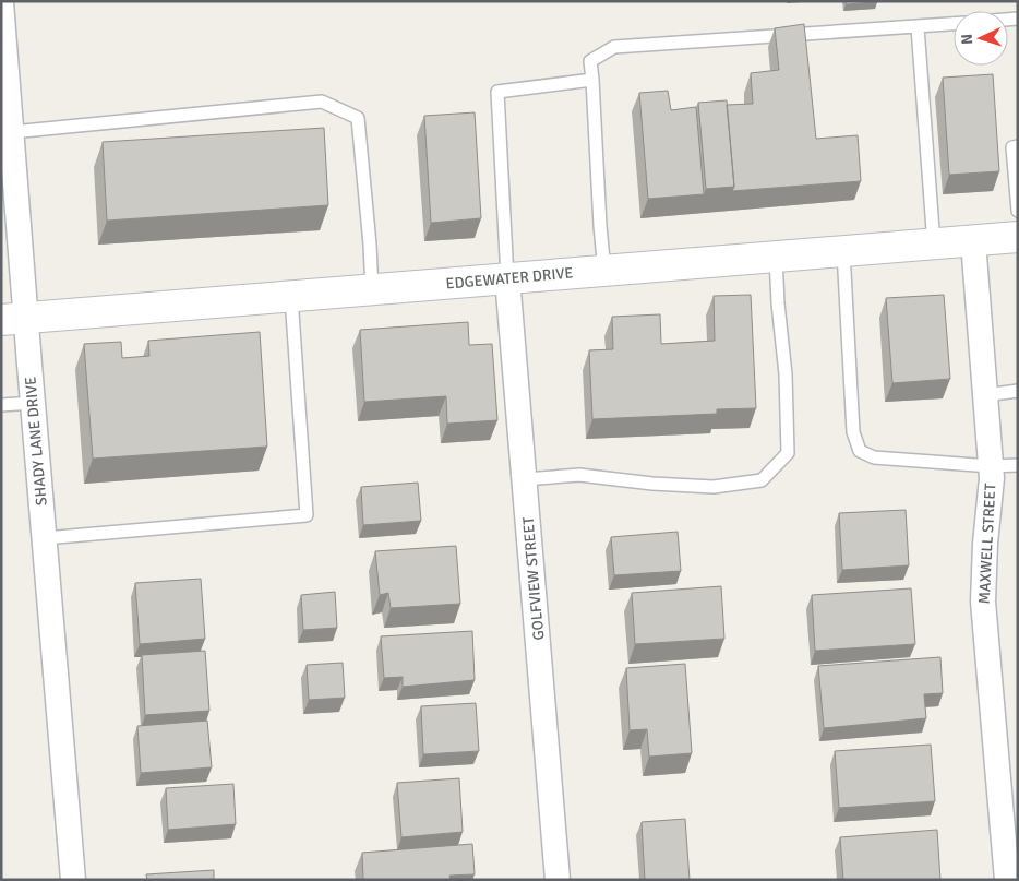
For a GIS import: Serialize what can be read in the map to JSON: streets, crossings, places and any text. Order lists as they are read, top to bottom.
{
  "streets": {
    "street": [
      "EDGEWATER DRIVE",
      "SHADY LANE DRIVE",
      "MAXWELL STREET",
      "GOLFVIEW STREET"
    ]
  },
  "crossings": [
    ["EDGEWATER DRIVE", "SHADY LANE DRIVE"],
    ["EDGEWATER DRIVE", "MAXWELL STREET"],
    ["EDGEWATER DRIVE", "GOLFVIEW STREET"]
  ],
  "north": "left"
}
